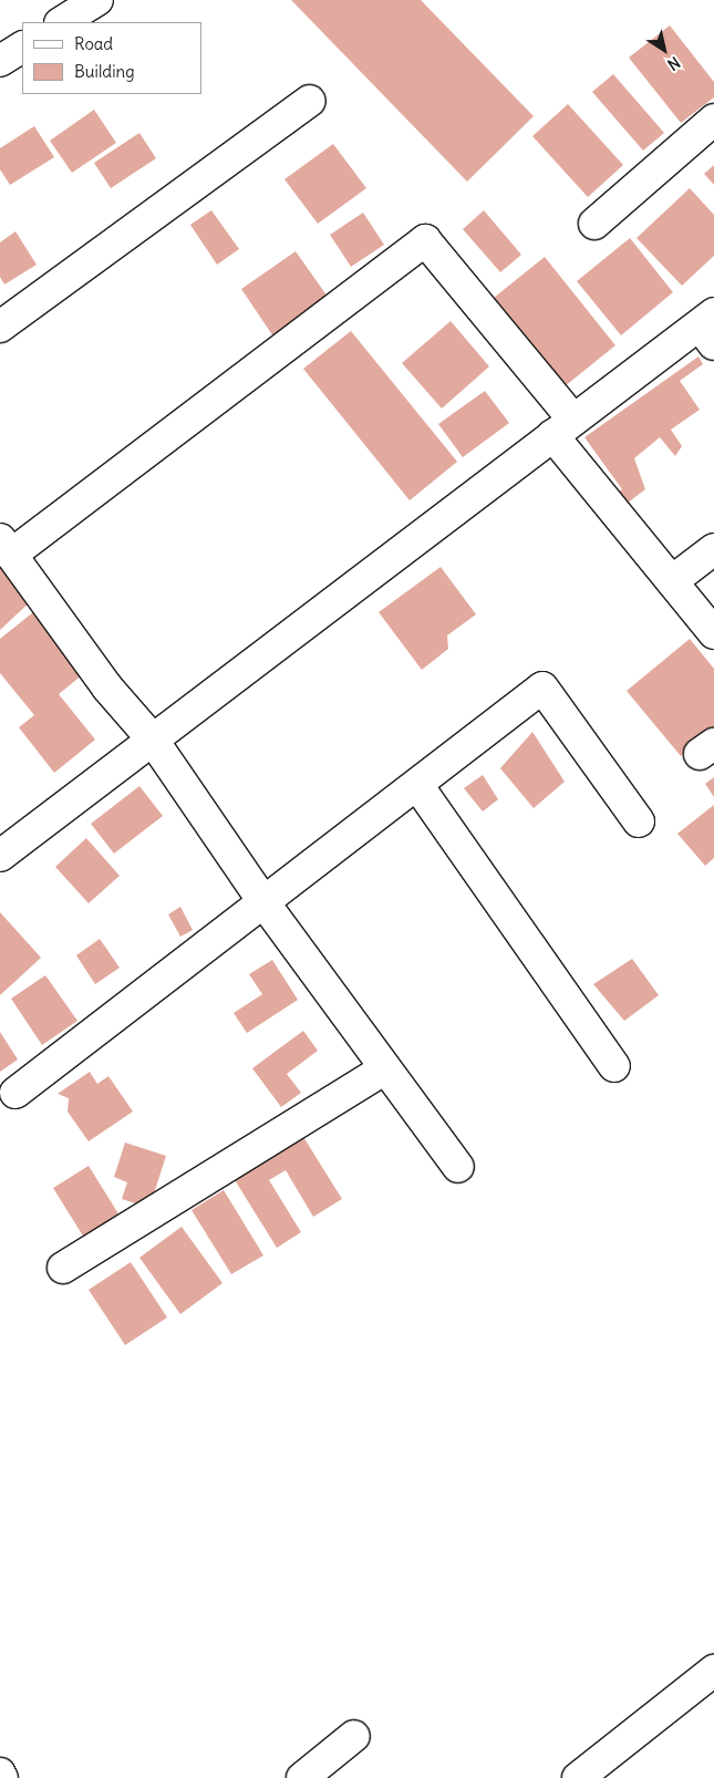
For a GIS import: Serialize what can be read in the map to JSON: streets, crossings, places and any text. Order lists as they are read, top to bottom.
{
  "legend": ["Road", "Building"],
  "north": "bottom right"
}
